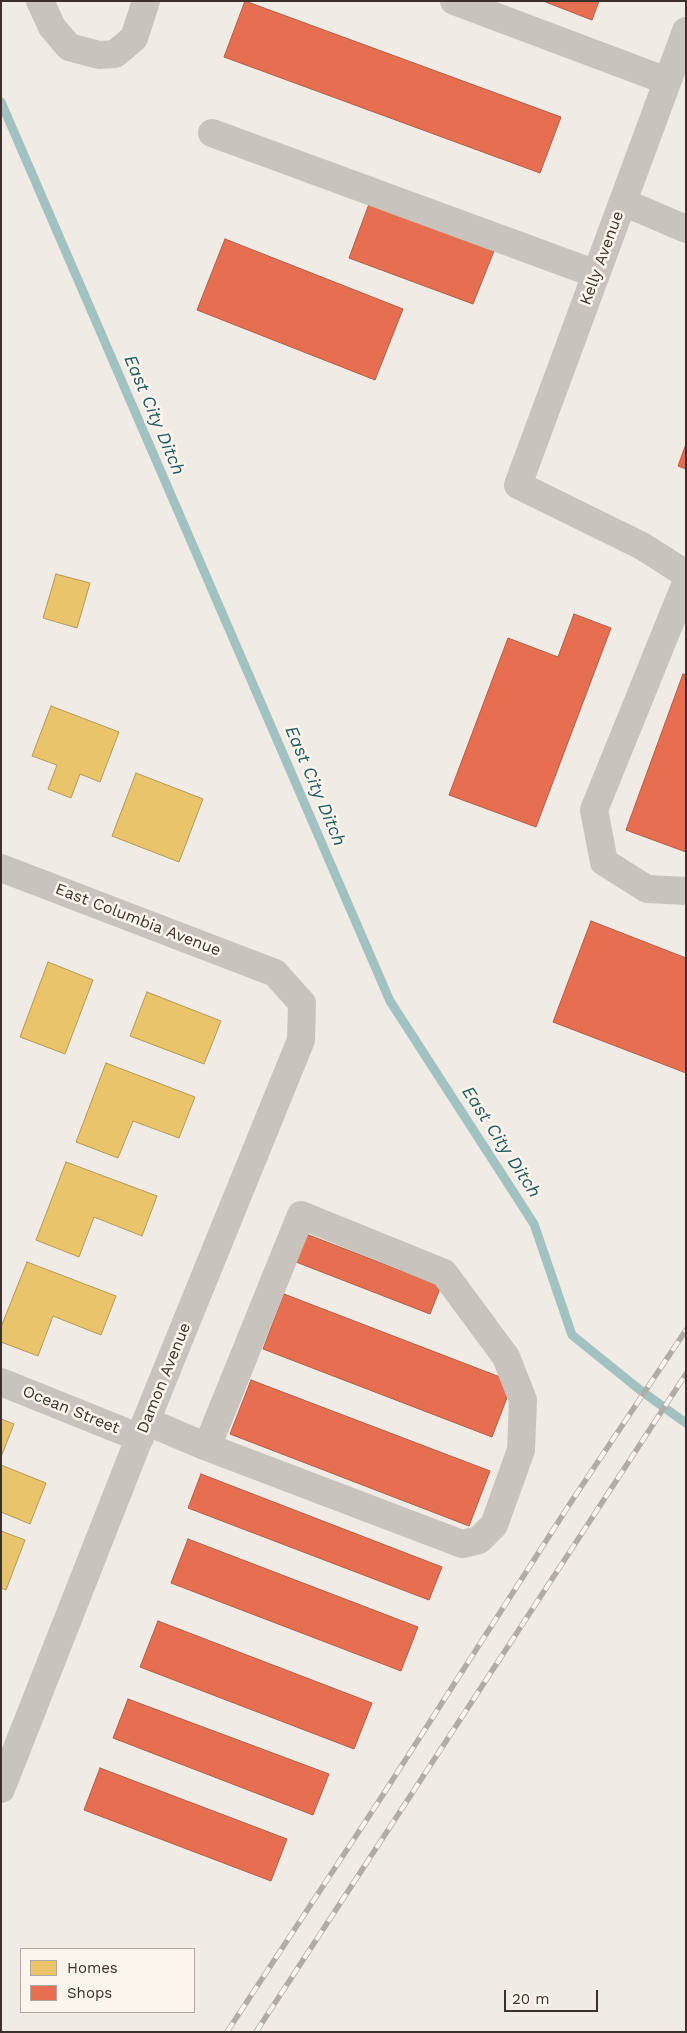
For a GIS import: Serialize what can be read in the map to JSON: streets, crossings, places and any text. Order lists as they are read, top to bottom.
{
  "streets": {
    "street": [
      "Kelly Avenue",
      "East Columbia Avenue",
      "Damon Avenue",
      "Ocean Street"
    ]
  },
  "crossings": [
    ["East Columbia Avenue", "Damon Avenue"],
    ["Damon Avenue", "Ocean Street"]
  ],
  "water": ["East City Ditch"],
  "legend": ["Homes", "Shops"],
  "scale_bar": "20 m"
}
